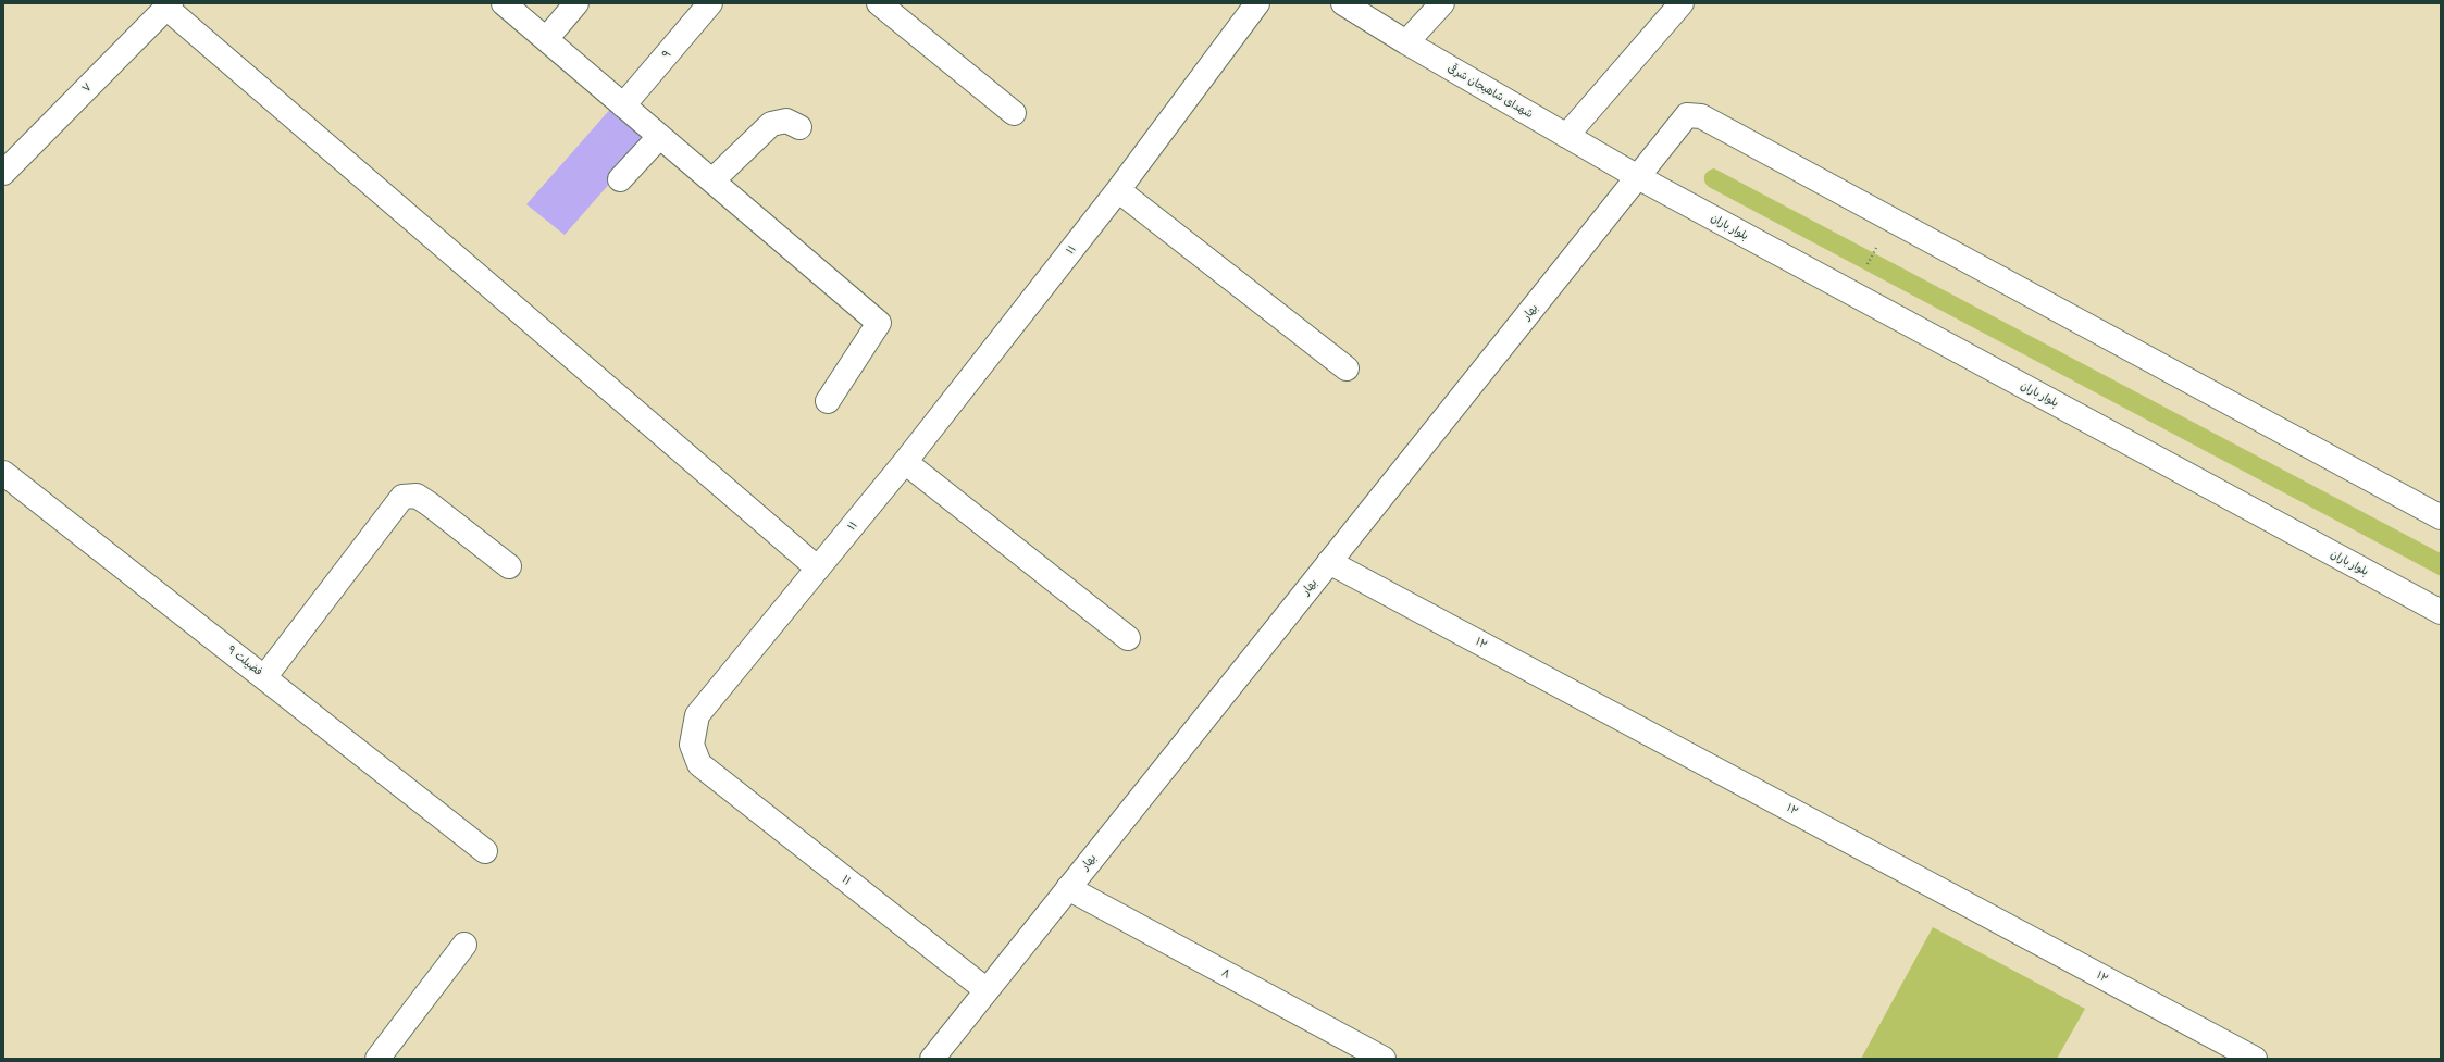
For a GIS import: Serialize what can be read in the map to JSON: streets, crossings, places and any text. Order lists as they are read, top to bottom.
{
  "streets": {
    "street": [
      "۹",
      "۷",
      "شهدای شاهیجان شرقی",
      "بلوار باران",
      "۱۱",
      "بهار",
      "۱۲",
      "فضیلت ۹",
      "۸"
    ]
  },
  "crossings": [
    ["شهدای شاهیجان شرقی", "بلوار باران"],
    ["شهدای شاهیجان شرقی", "بهار"],
    ["بلوار باران", "بهار"],
    ["۱۱", "بهار"],
    ["بهار", "۱۲"],
    ["بهار", "۸"]
  ]
}
